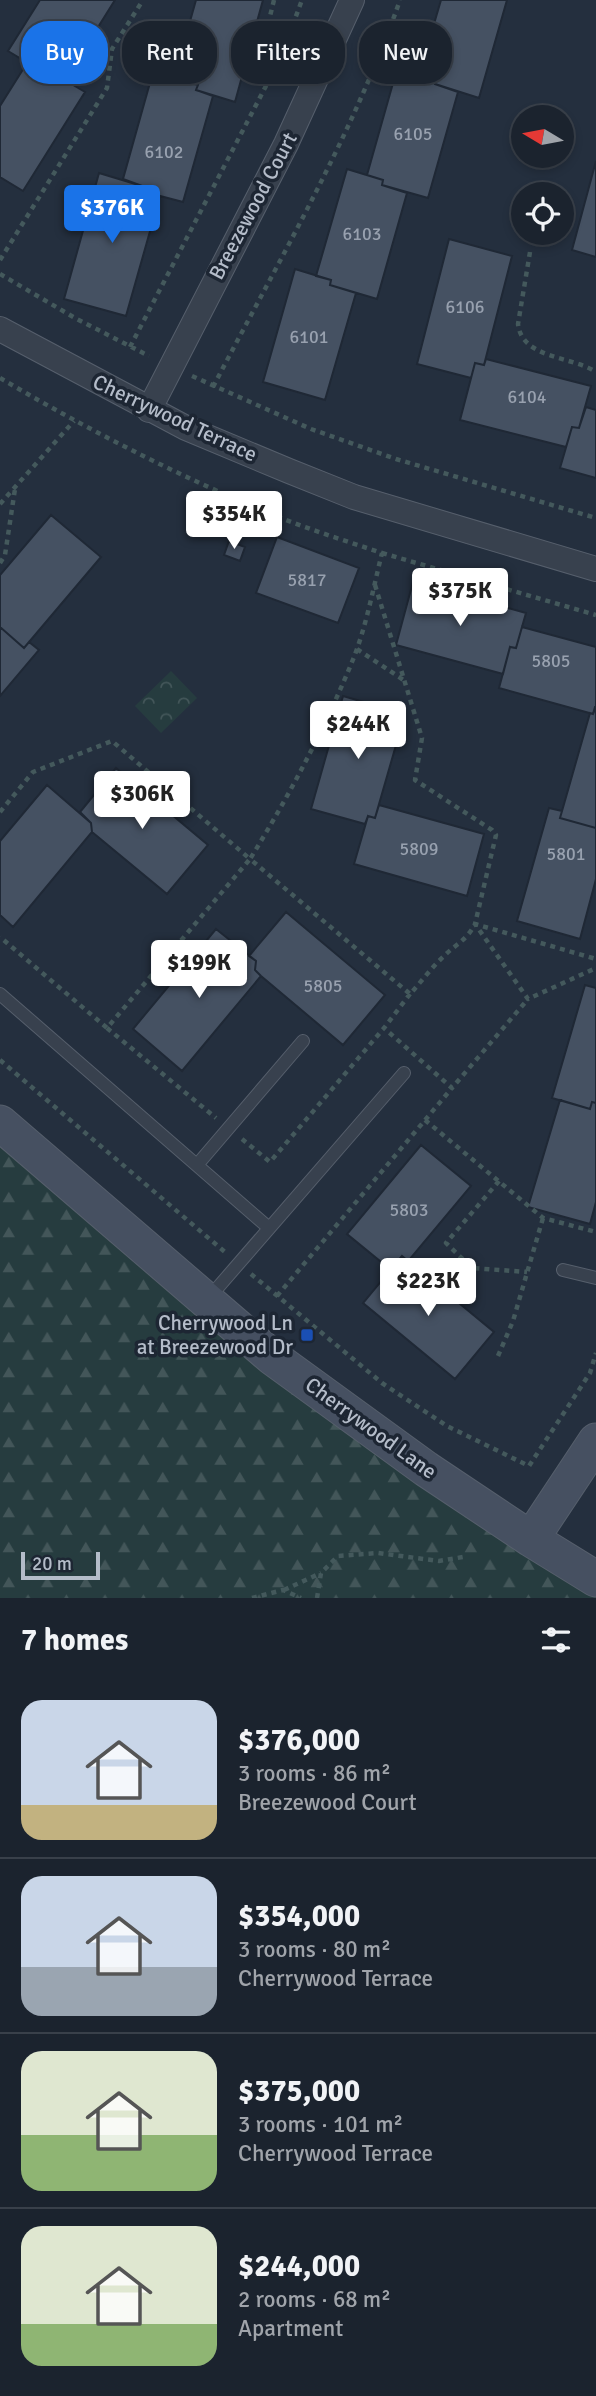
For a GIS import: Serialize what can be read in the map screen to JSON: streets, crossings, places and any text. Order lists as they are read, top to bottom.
{
  "streets": {
    "street": ["Breezewood Court", "Cherrywood Terrace", "Cherrywood Lane"]
  },
  "crossings": [
    ["Breezewood Court", "Cherrywood Terrace"]
  ],
  "places": {
    "transit": ["Cherrywood Ln at Breezewood Dr"]
  },
  "house_numbers": [
    "6105",
    "6102",
    "6103",
    "6106",
    "6101",
    "6104",
    "5817",
    "5805",
    "5809",
    "5801",
    "5805",
    "5803"
  ],
  "scale_bar": "20 m",
  "north": "left",
  "page": {
    "chip": [
      "Buy",
      "Rent",
      "Filters",
      "New"
    ],
    "price": [
      "$376K",
      "$354K",
      "$375K",
      "$244K",
      "$306K",
      "$199K",
      "$223K"
    ],
    "scale": "20 m",
    "heading": "7 homes",
    "list": [
      {
        "name": "$376,000",
        "note": "3 rooms · 86 m² · Breezewood Court"
      },
      {
        "name": "$354,000",
        "note": "3 rooms · 80 m² · Cherrywood Terrace"
      },
      {
        "name": "$375,000",
        "note": "3 rooms · 101 m² · Cherrywood Terrace"
      },
      {
        "name": "$244,000",
        "note": "2 rooms · 68 m² · Apartment"
      }
    ]
  }
}
